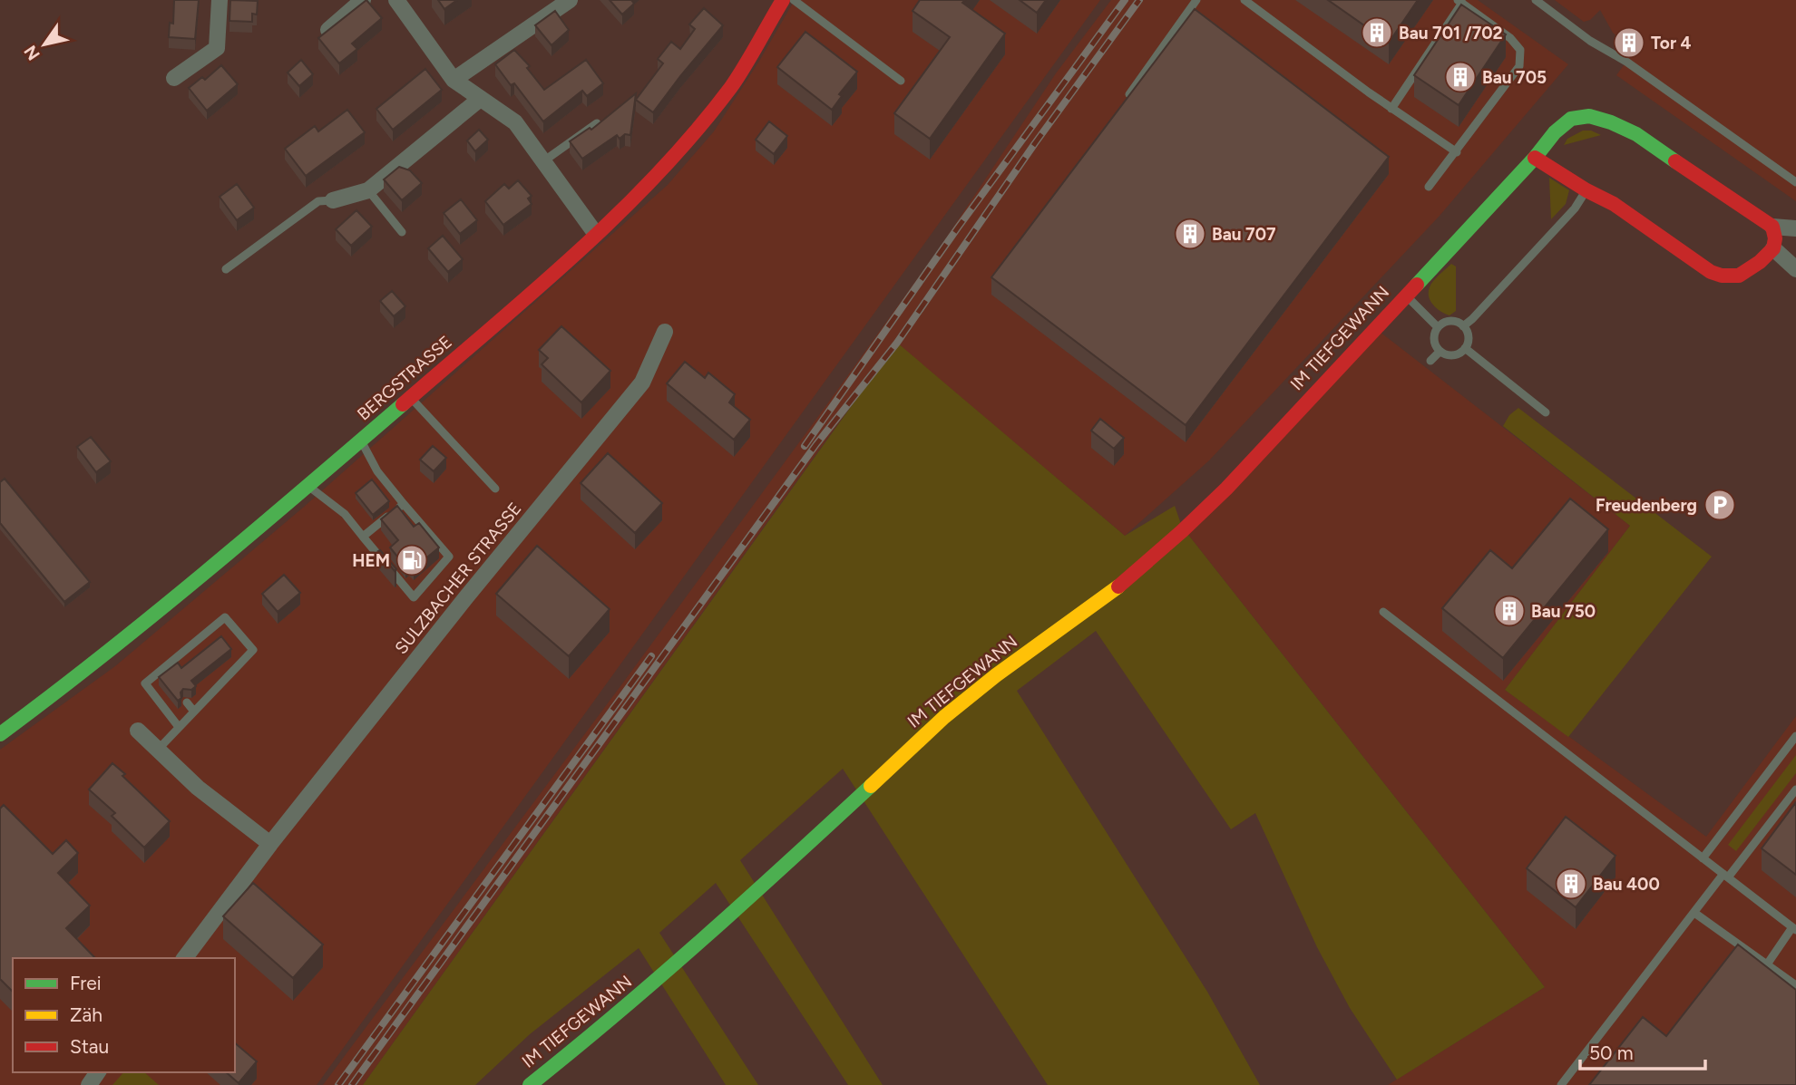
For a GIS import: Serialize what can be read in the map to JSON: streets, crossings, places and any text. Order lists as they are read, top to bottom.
{
  "streets": {
    "street": ["IM TIEFGEWANN", "BERGSTRASSE", "SULZBACHER STRASSE"]
  },
  "places": {
    "building": [
      "Bau 701 /702",
      "Tor 4",
      "Bau 705",
      "Bau 707",
      "Bau 750",
      "Bau 400"
    ],
    "parking": ["Freudenberg"],
    "fuel station": ["HEM"]
  },
  "legend": ["Frei", "Zäh", "Stau"],
  "scale_bar": "50 m",
  "north": "bottom left"
}
